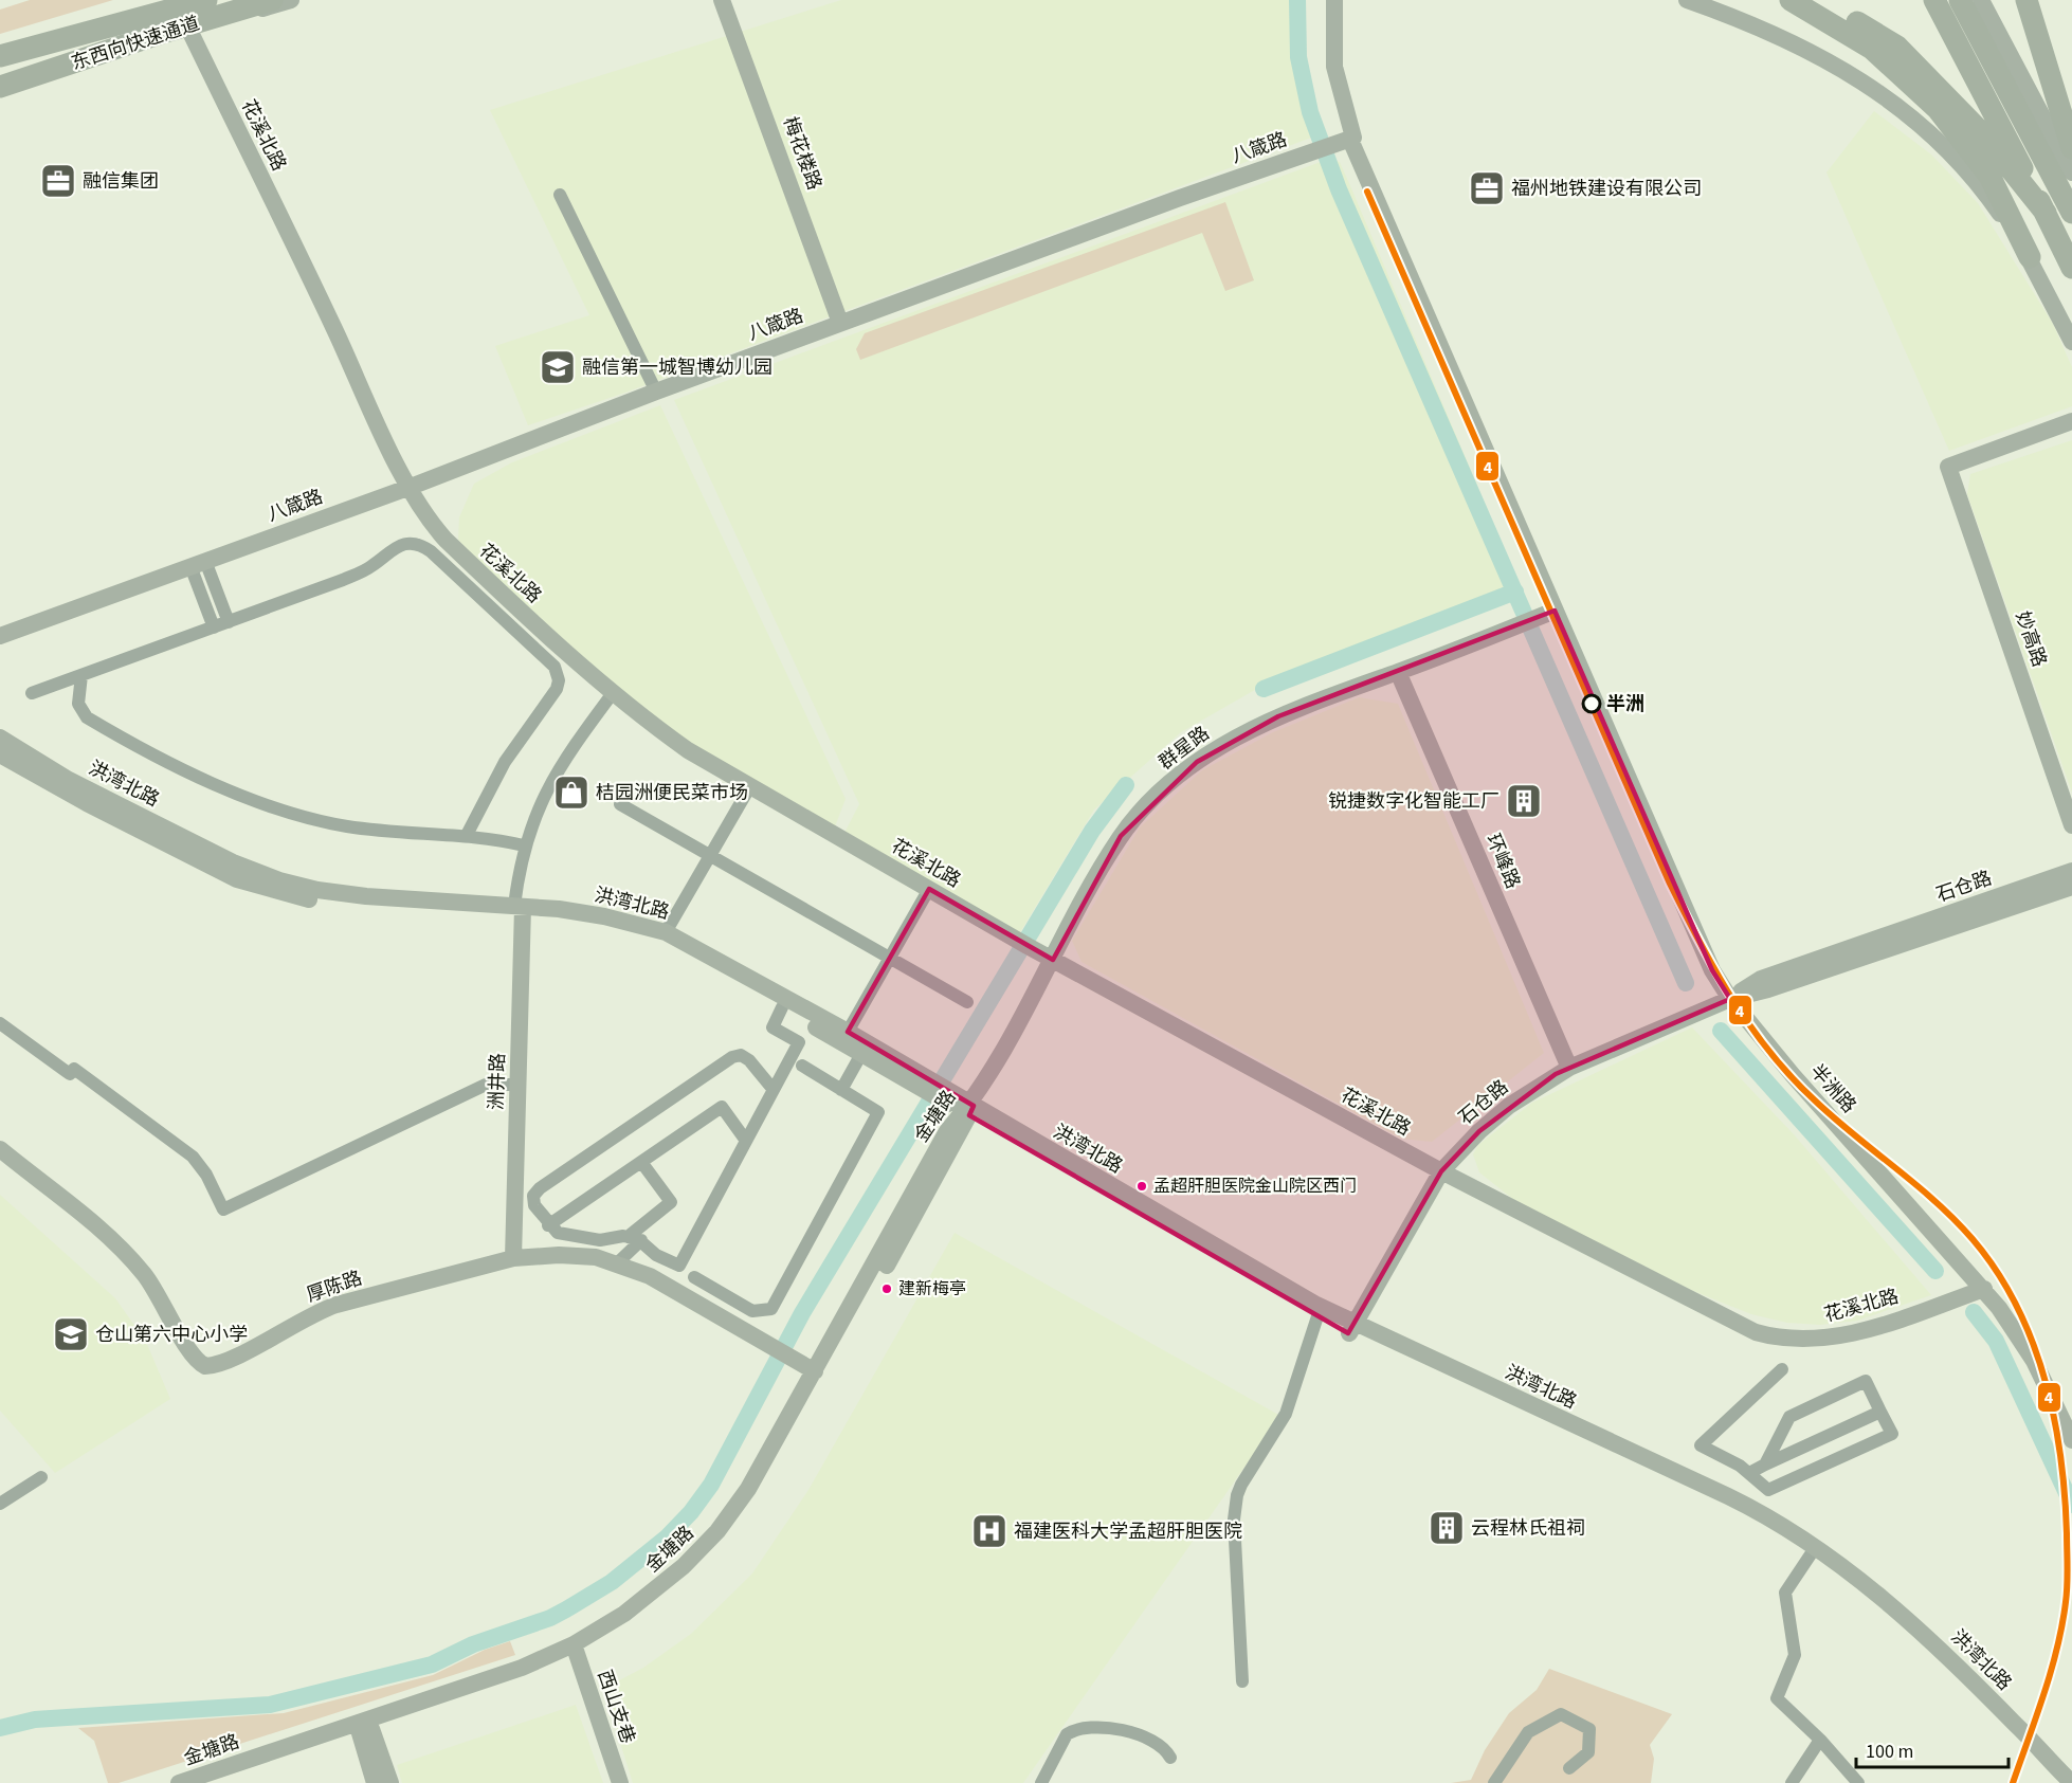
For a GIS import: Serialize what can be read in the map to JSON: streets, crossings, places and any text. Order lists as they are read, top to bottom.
{
  "streets": {
    "highway": ["东西向快速通道"],
    "street": [
      "花溪北路",
      "八箴路",
      "梅花楼路",
      "妙高路",
      "群星路",
      "洪湾北路",
      "环峰路",
      "石仓路",
      "洲井路",
      "半洲路",
      "金塘路",
      "厚陈路",
      "西山支巷"
    ]
  },
  "crossings": [
    ["花溪北路", "八箴路"],
    ["花溪北路", "群星路"],
    ["花溪北路", "石仓路"],
    ["花溪北路", "半洲路"],
    ["八箴路", "梅花楼路"],
    ["八箴路", "半洲路"],
    ["群星路", "环峰路"],
    ["群星路", "半洲路"],
    ["群星路", "金塘路"],
    ["洪湾北路", "石仓路"],
    ["洪湾北路", "洲井路"],
    ["洪湾北路", "金塘路"],
    ["环峰路", "石仓路"],
    ["石仓路", "半洲路"],
    ["洲井路", "厚陈路"],
    ["金塘路", "厚陈路"],
    ["金塘路", "西山支巷"]
  ],
  "places": {
    "office": ["融信集团", "福州地铁建设有限公司"],
    "school or university": ["融信第一城智博幼儿园", "仓山第六中心小学"],
    "other": ["半洲", "孟超肝胆医院金山院区西门", "建新梅亭"],
    "shop": ["桔园洲便民菜市场"],
    "building": ["锐捷数字化智能工厂", "云程林氏祖祠"],
    "hospital": ["福建医科大学孟超肝胆医院"]
  },
  "lines": ["transit line 4"],
  "scale_bar": "100 m"
}
